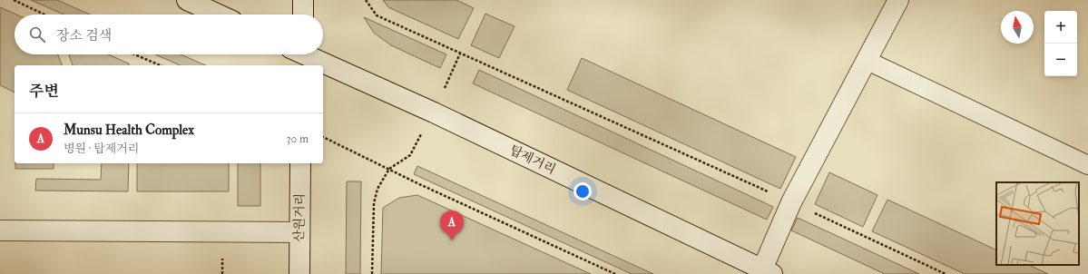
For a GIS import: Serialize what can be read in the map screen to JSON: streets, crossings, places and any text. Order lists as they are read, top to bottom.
{
  "streets": {
    "main road": ["탑제거리", "산원거리"]
  },
  "north": "top",
  "page": {
    "map_buttons": ["+", "−"],
    "search": "장소 검색",
    "heading": "주변",
    "list": [
      {
        "mark": "A",
        "name": "Munsu Health Complex",
        "note": "병원 · 탑제거리",
        "value": "30 m"
      }
    ],
    "pins": "A"
  }
}
